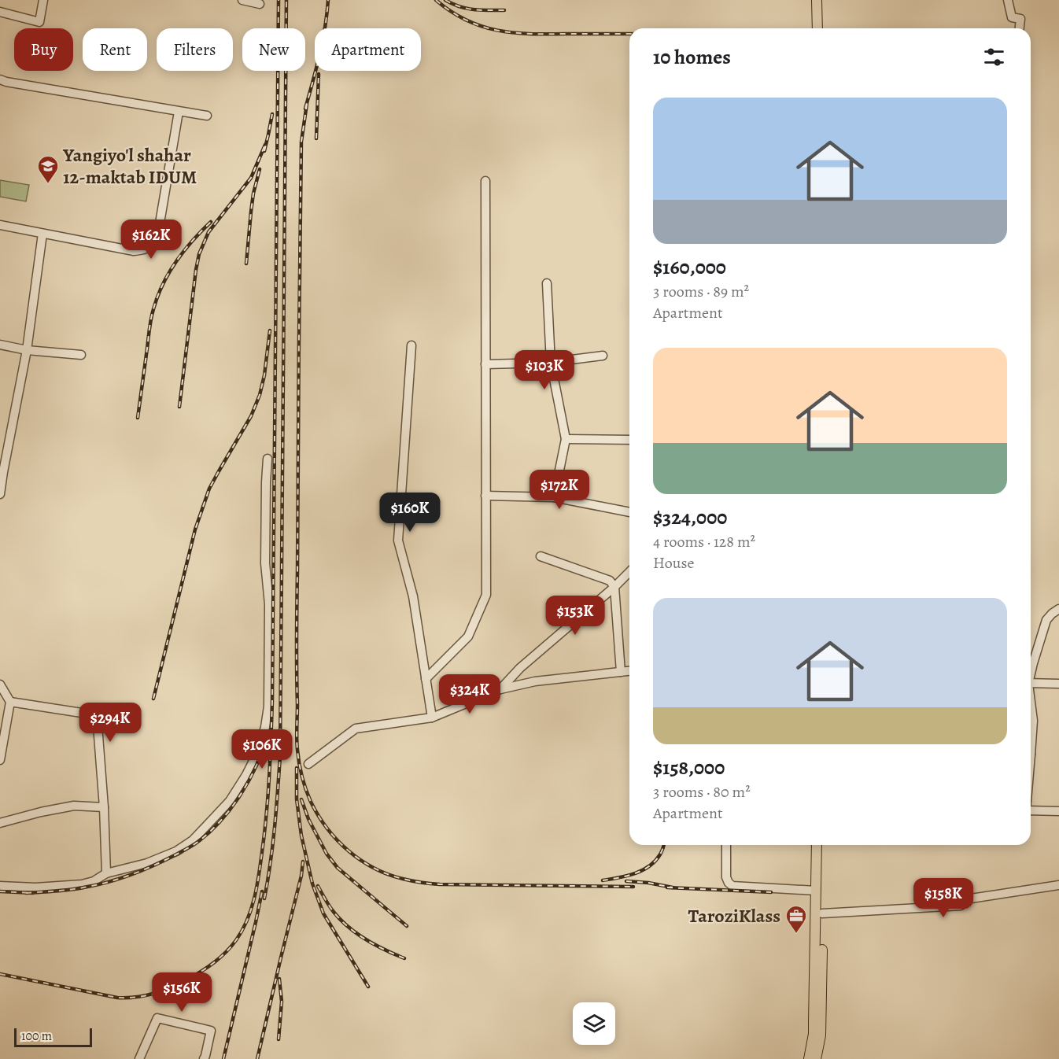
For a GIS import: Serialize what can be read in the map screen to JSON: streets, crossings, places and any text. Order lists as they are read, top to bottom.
{
  "places": {
    "school or university": ["Yangiyo'l shahar 12-maktab IDUM"],
    "office": ["TaroziKlass"]
  },
  "scale_bar": "100 m",
  "page": {
    "chip": [
      "Buy",
      "Rent",
      "Filters",
      "New",
      "Apartment"
    ],
    "heading": "10 homes",
    "list": [
      {
        "name": "$160,000",
        "note": "3 rooms · 89 m² · Apartment"
      },
      {
        "name": "$324,000",
        "note": "4 rooms · 128 m² · House"
      },
      {
        "name": "$158,000",
        "note": "3 rooms · 80 m² · Apartment"
      }
    ],
    "price": [
      "$162K",
      "$103K",
      "$172K",
      "$160K",
      "$153K",
      "$324K",
      "$294K",
      "$106K",
      "$158K",
      "$156K"
    ],
    "scale": "100 m"
  }
}
